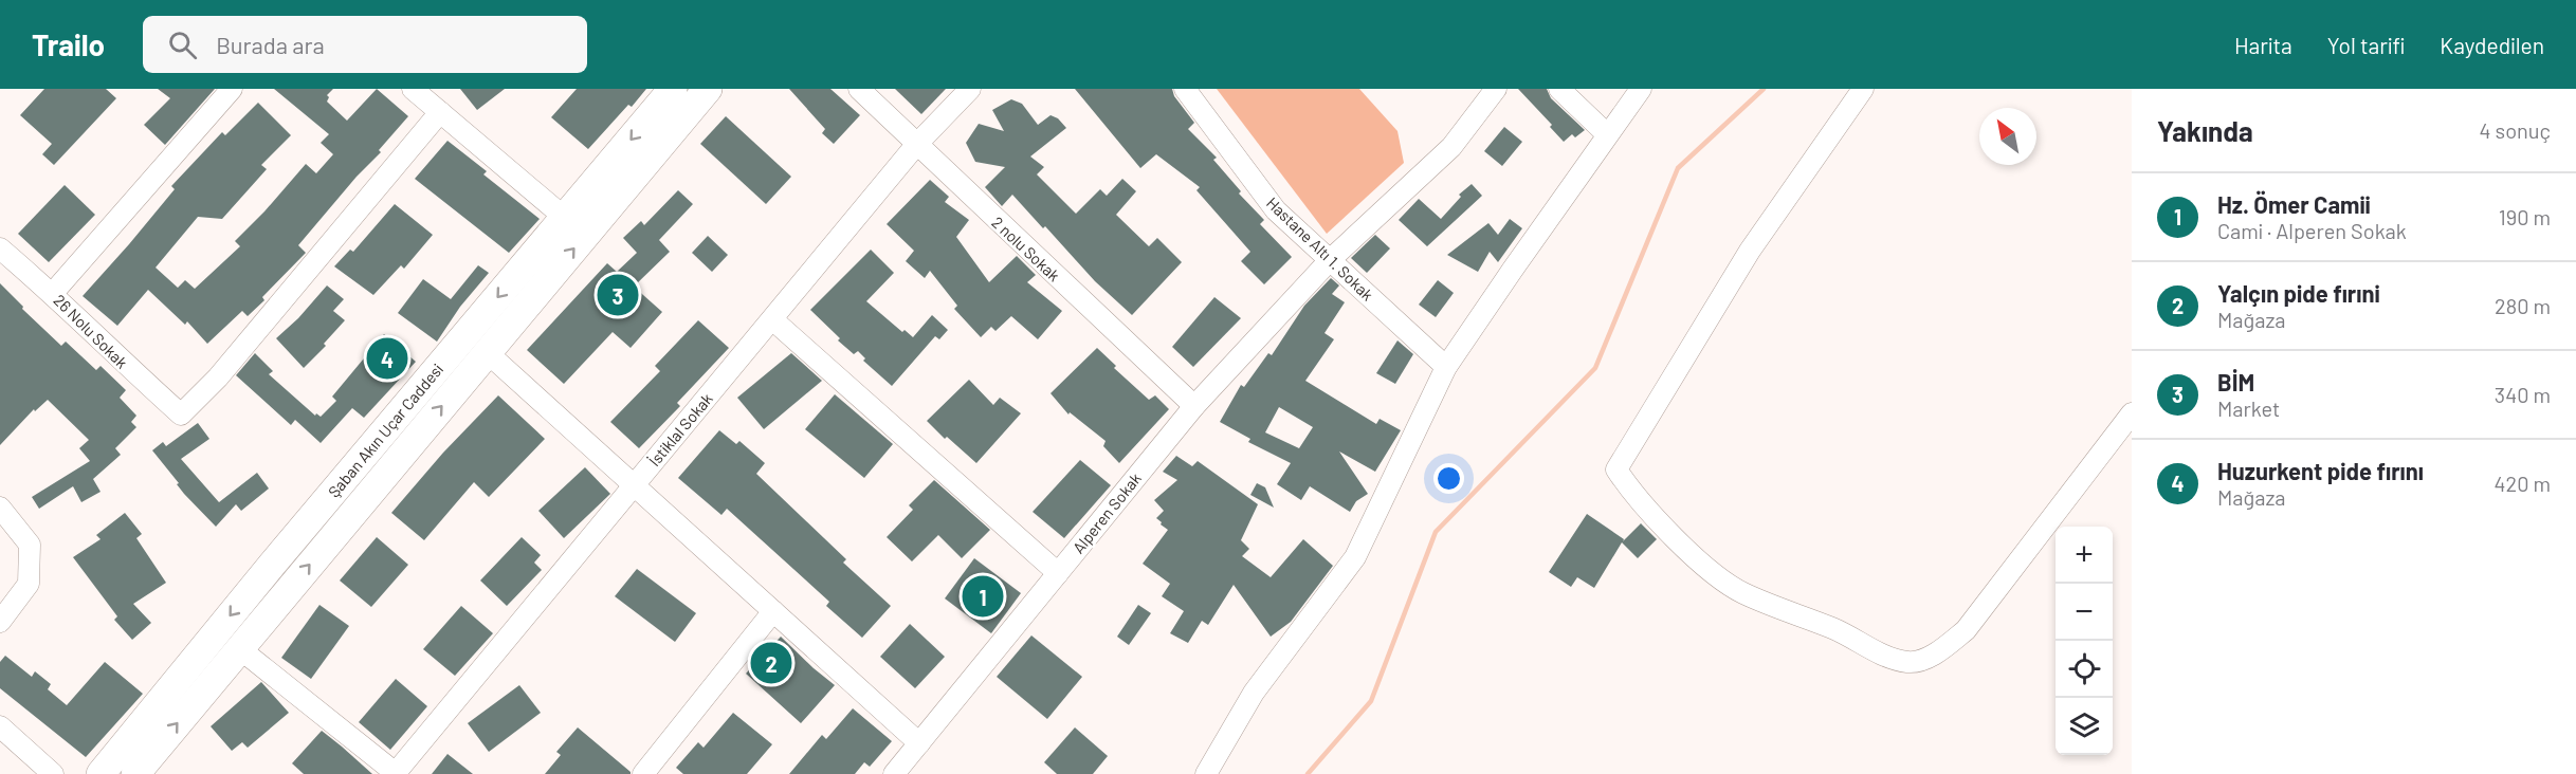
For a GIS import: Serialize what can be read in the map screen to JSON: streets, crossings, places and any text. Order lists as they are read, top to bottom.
{
  "streets": {
    "main road": ["Şaban Akın Uçar Caddesi"],
    "street": [
      "2 nolu Sokak",
      "Hastane Altı 1. Sokak",
      "26 Nolu Sokak",
      "İstiklal Sokak",
      "Alperen Sokak"
    ]
  },
  "crossings": [
    ["2 nolu Sokak", "İstiklal Sokak"],
    ["2 nolu Sokak", "Alperen Sokak"],
    ["Hastane Altı 1. Sokak", "Alperen Sokak"]
  ],
  "north": "top left",
  "page": {
    "header": "Trailo",
    "search": "Burada ara",
    "nav": ["Harita", "Yol tarifi", "Kaydedilen"],
    "heading": ["Yakında", "4 sonuç"],
    "list": [
      {
        "mark": "1",
        "name": "Hz. Ömer Camii",
        "note": "Cami · Alperen Sokak",
        "value": "190 m"
      },
      {
        "mark": "2",
        "name": "Yalçın pide fırıni",
        "note": "Mağaza",
        "value": "280 m"
      },
      {
        "mark": "3",
        "name": "BİM",
        "note": "Market",
        "value": "340 m"
      },
      {
        "mark": "4",
        "name": "Huzurkent pide fırını",
        "note": "Mağaza",
        "value": "420 m"
      }
    ],
    "pins": [
      "3",
      "4",
      "1",
      "2"
    ],
    "map_buttons": ["+", "−"]
  }
}
